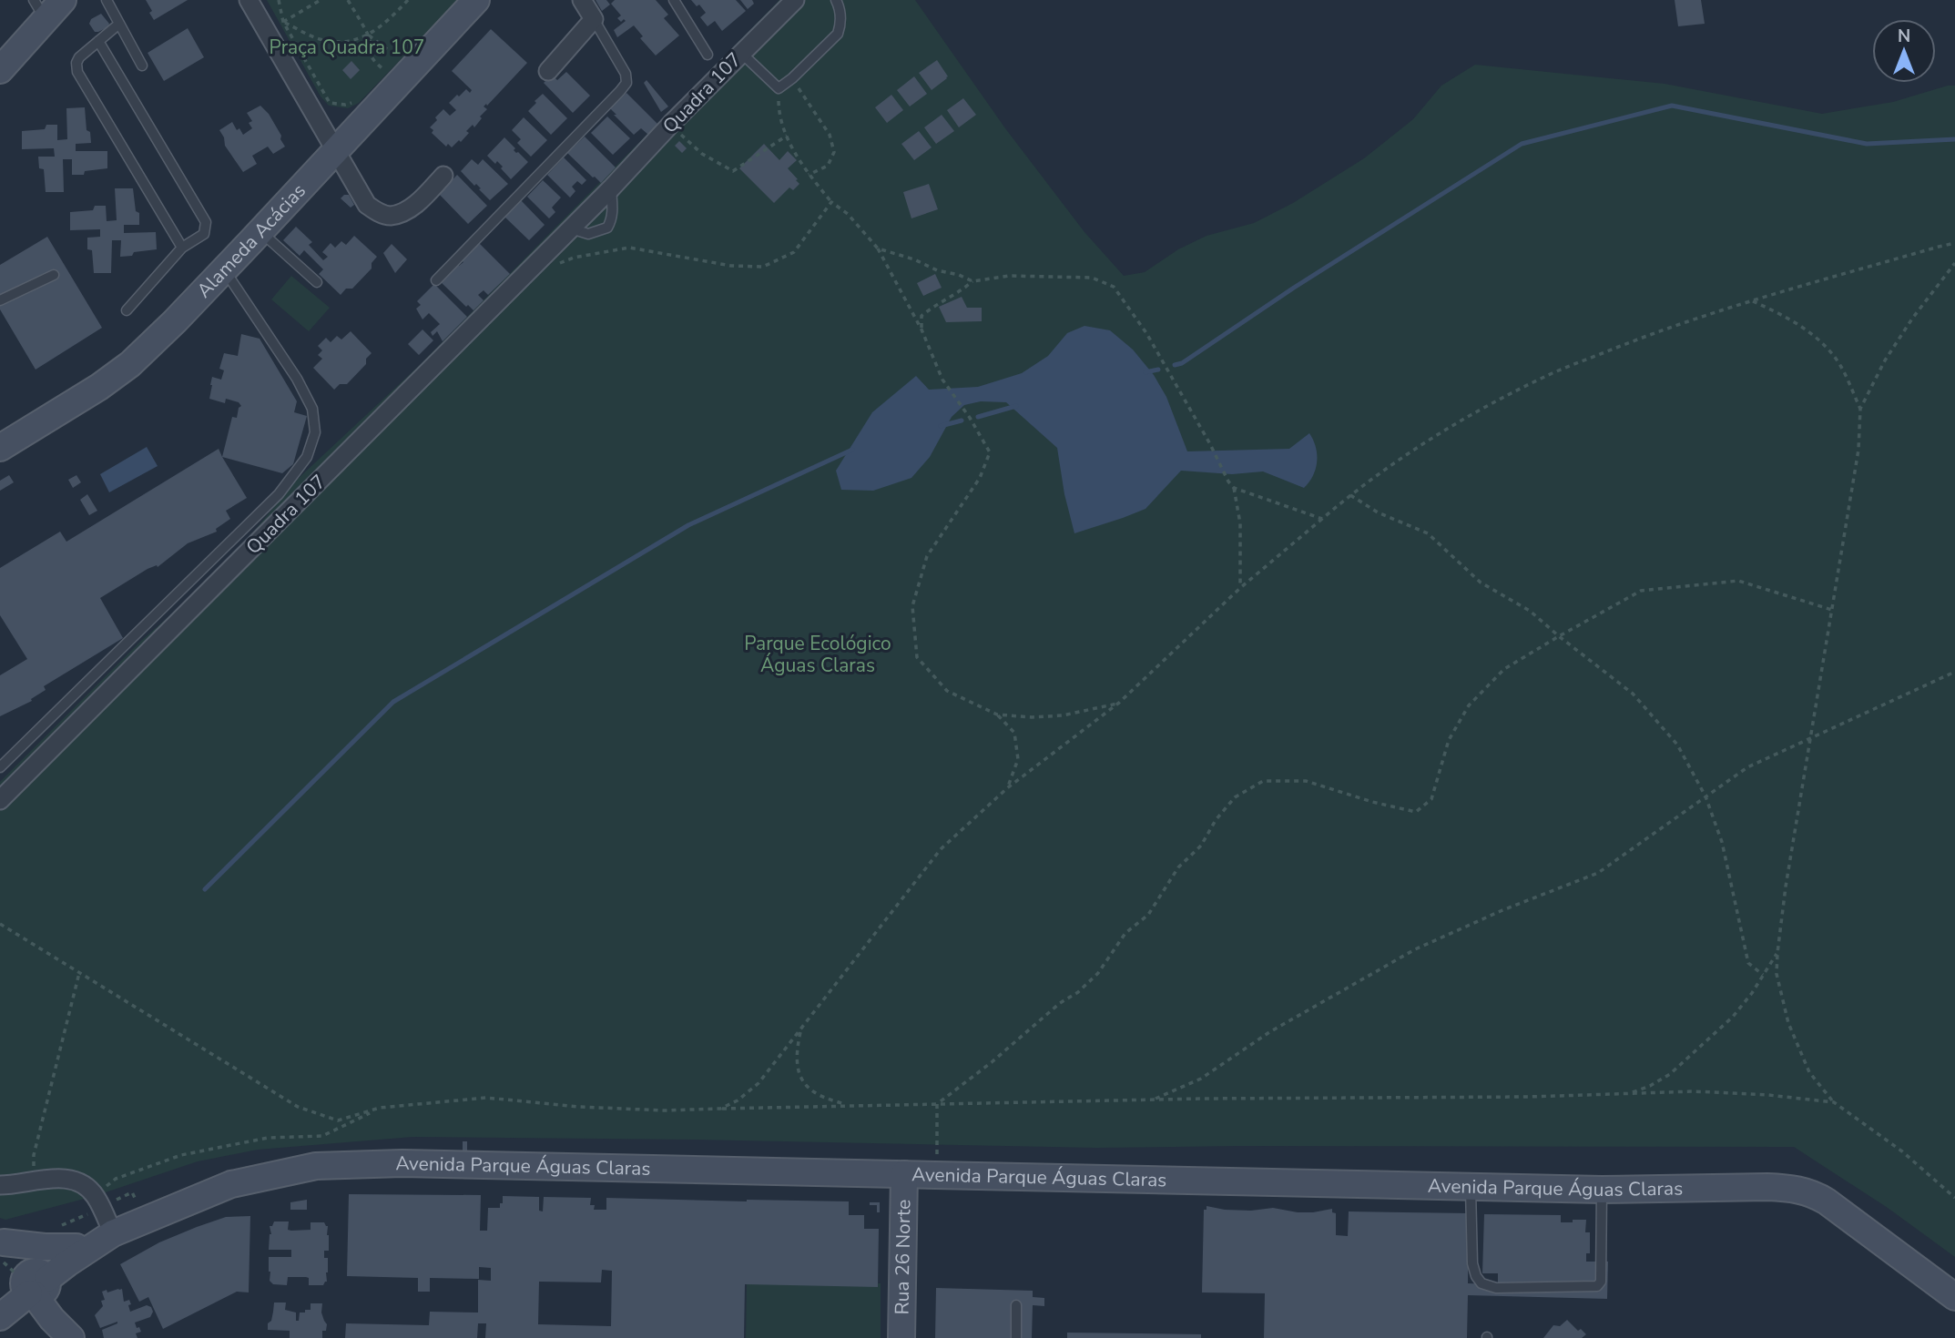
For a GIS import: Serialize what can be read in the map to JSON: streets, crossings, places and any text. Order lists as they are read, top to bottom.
{
  "streets": {
    "street": [
      "Quadra 107",
      "Alameda Acácias",
      "Avenida Parque Águas Claras",
      "Rua 26 Norte"
    ]
  },
  "crossings": [
    ["Avenida Parque Águas Claras", "Rua 26 Norte"]
  ],
  "parks": ["Praça Quadra 107", "Parque Ecológico Águas Claras"],
  "north": "top"
}
